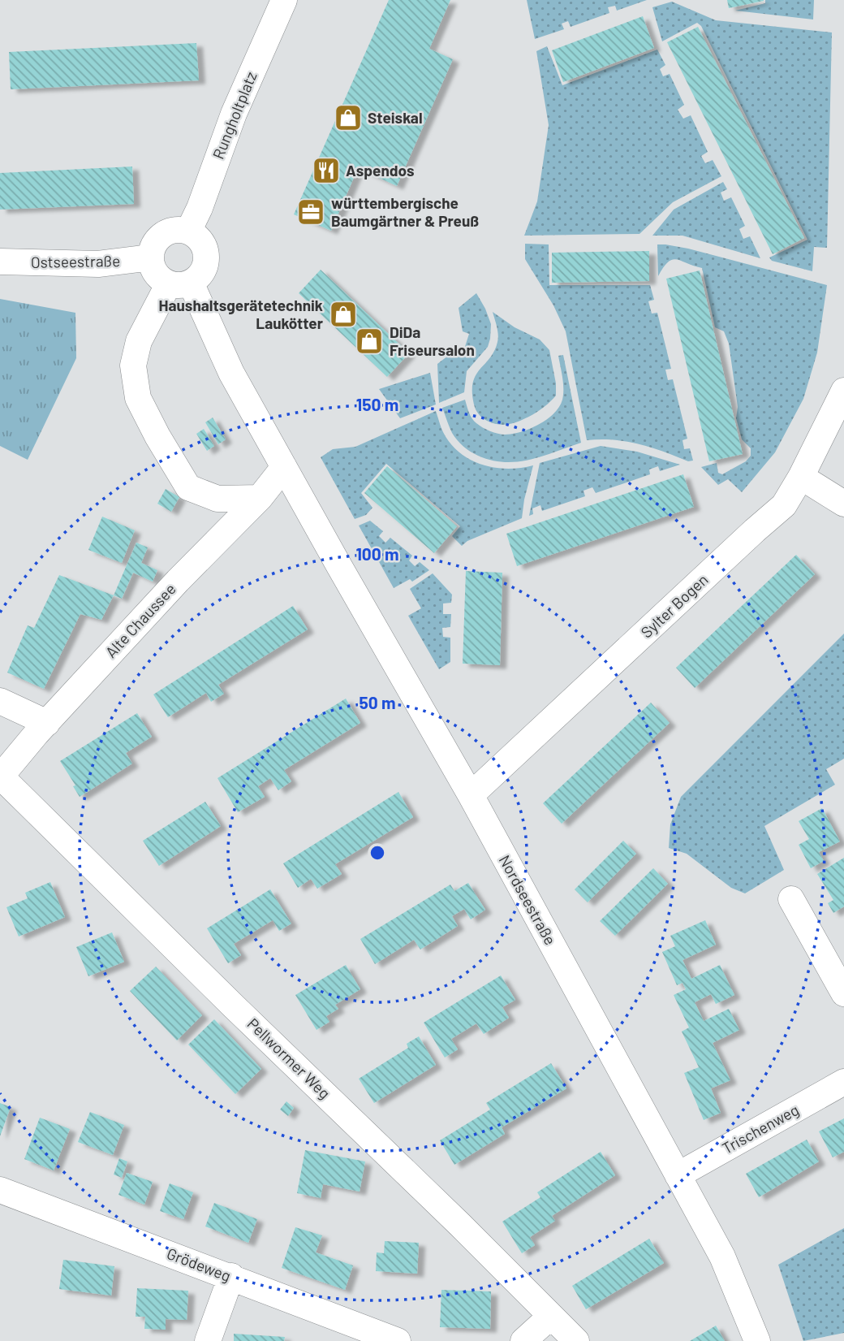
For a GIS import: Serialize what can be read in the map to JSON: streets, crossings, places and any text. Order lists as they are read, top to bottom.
{
  "streets": {
    "street": [
      "Rungholtplatz",
      "Ostseestraße",
      "Sylter Bogen",
      "Alte Chaussee",
      "Nordseestraße",
      "Pellwormer Weg",
      "Trischenweg",
      "Grödeweg"
    ]
  },
  "crossings": [
    ["Rungholtplatz", "Ostseestraße"],
    ["Sylter Bogen", "Nordseestraße"],
    ["Alte Chaussee", "Nordseestraße"],
    ["Alte Chaussee", "Pellwormer Weg"],
    ["Nordseestraße", "Trischenweg"]
  ],
  "places": {
    "shop": ["Steiskal", "Haushaltsgerätetechnik Laukötter", "DiDa Friseursalon"],
    "restaurant": ["Aspendos"],
    "office": ["württembergische Baumgärtner & Preuß"]
  },
  "rings": ["150 m", "100 m", "50 m"]
}
